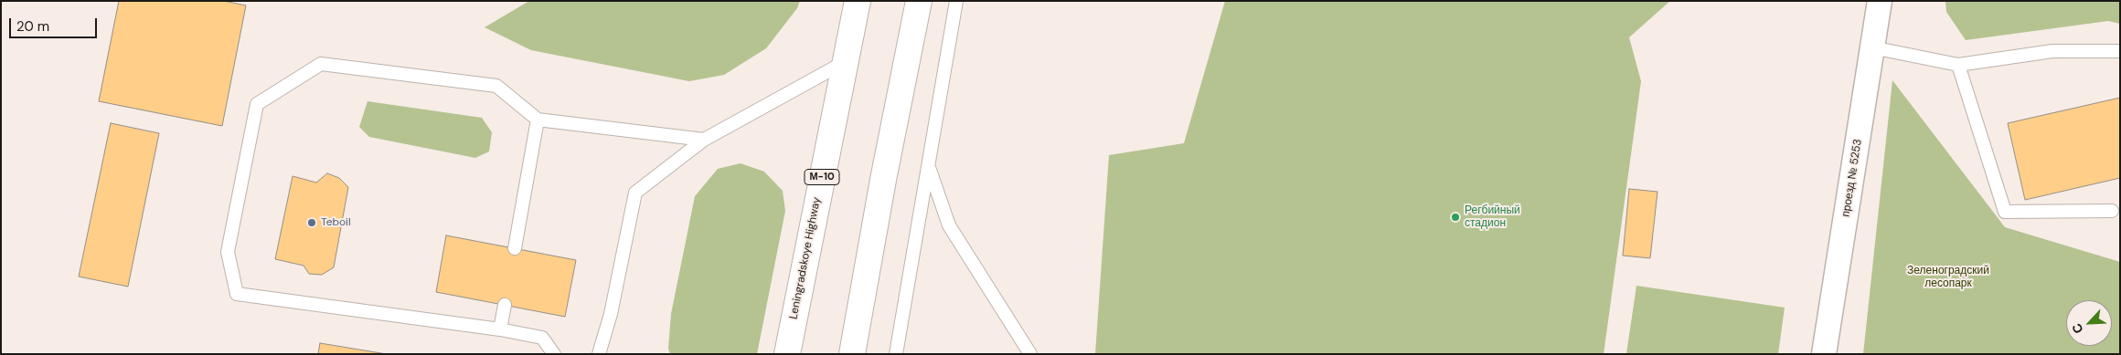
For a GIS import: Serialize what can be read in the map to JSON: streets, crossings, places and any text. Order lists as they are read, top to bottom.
{
  "streets": {
    "highway": ["М-10", "Leningradskoye Highway"],
    "street": ["проезд № 5253"]
  },
  "parks": ["Зеленоградский лесопарк"],
  "places": ["Регбийный стадион", "Teboil"],
  "scale_bar": "20 m",
  "north": "bottom left"
}
